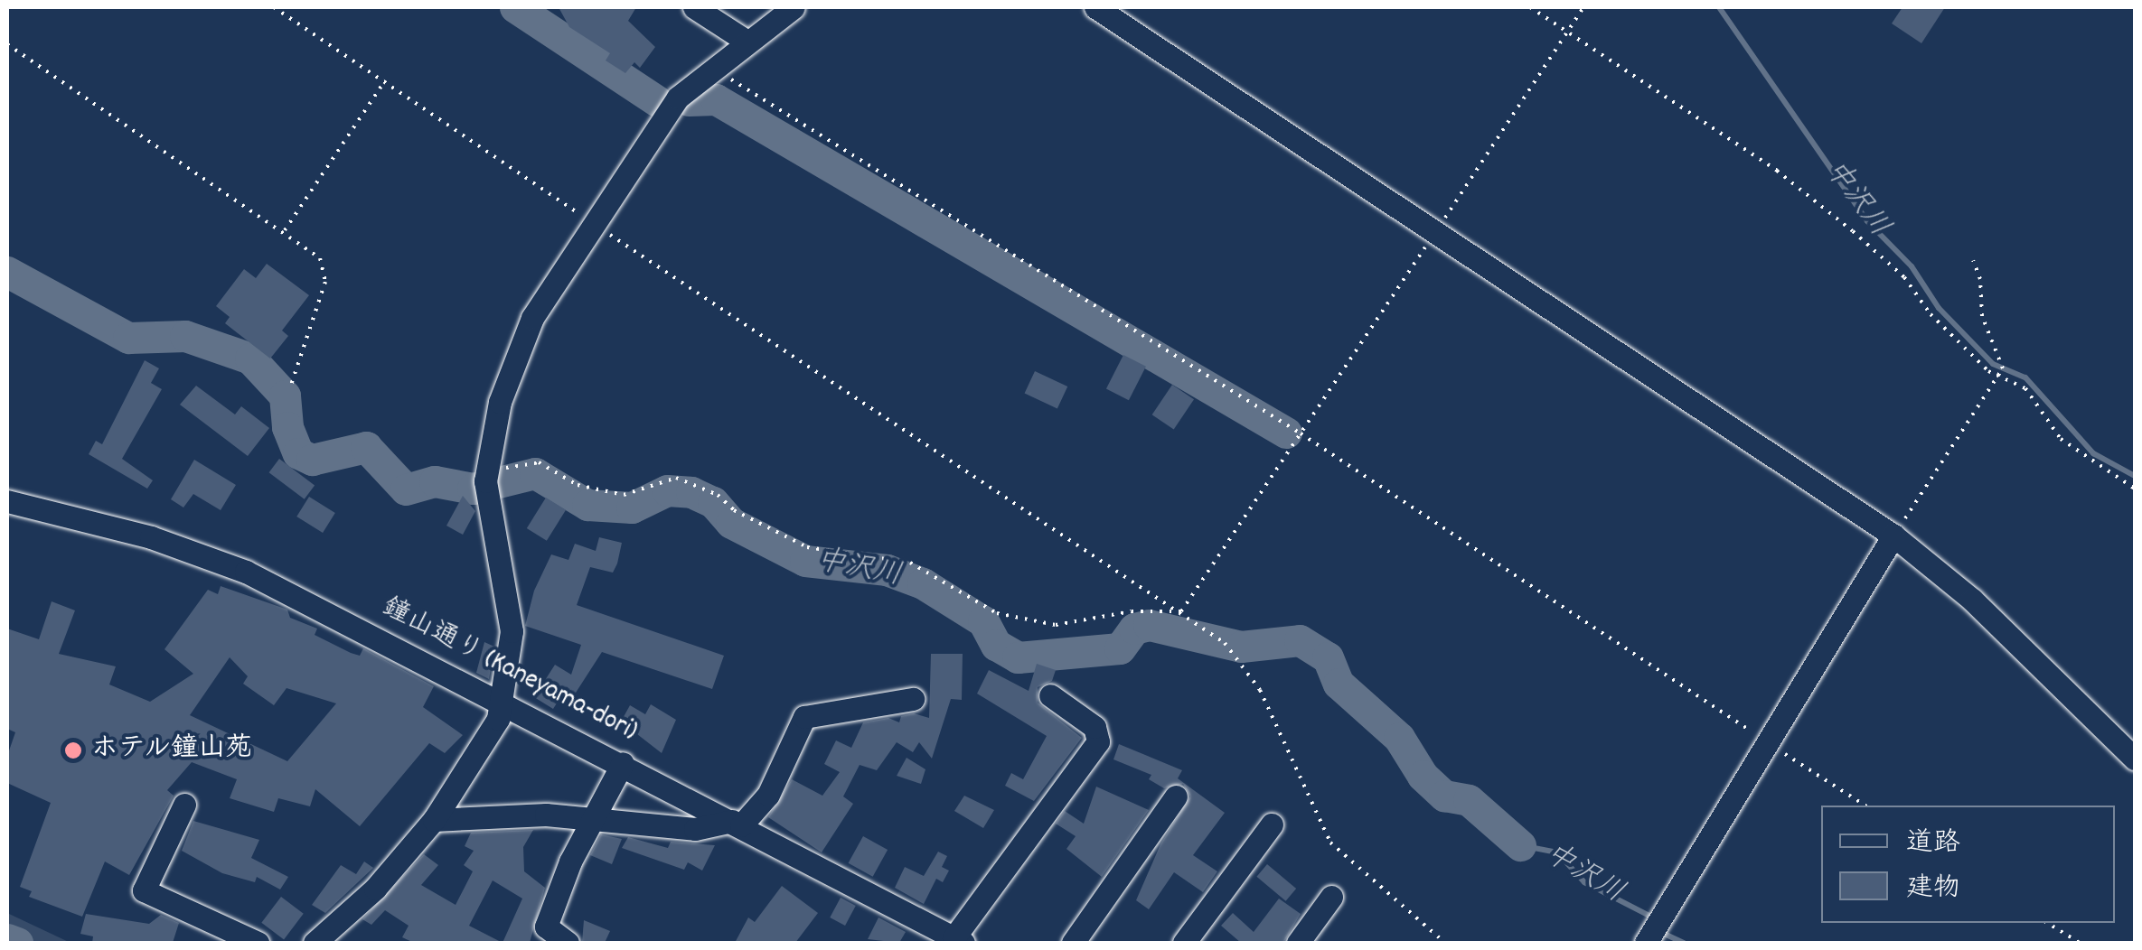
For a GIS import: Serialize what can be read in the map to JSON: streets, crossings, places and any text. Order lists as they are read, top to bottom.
{
  "streets": {
    "street": ["鐘山通り (Kaneyama-dori)"]
  },
  "water": ["中沢川"],
  "places": ["ホテル鐘山苑"],
  "legend": ["道路", "建物"]
}
